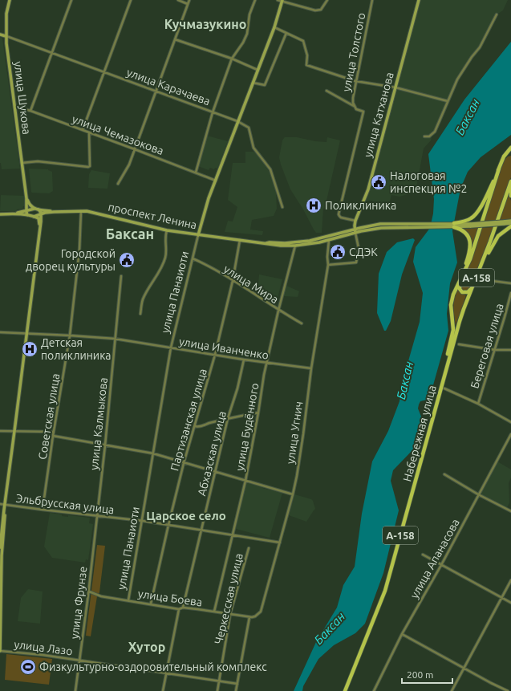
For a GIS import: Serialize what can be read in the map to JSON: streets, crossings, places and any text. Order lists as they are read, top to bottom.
{
  "streets": {
    "main road": [
      "улица Карачаева",
      "улица Шукова",
      "улица Катханова",
      "проспект Ленина",
      "А-158",
      "улица Панаиоти",
      "Набережная улица"
    ],
    "street": [
      "улица Толстого",
      "улица Чемазокова",
      "улица Мира",
      "Береговая улица",
      "улица Иванченко",
      "Советская улица",
      "Партизанская улица",
      "улица Калмыкова",
      "улица Будённого",
      "улица Угнич",
      "Абхазская улица",
      "Эльбрусская улица",
      "улица Апанасова",
      "улица Боева",
      "Черкесская улица",
      "улица Фрунзе",
      "улица Лазо"
    ]
  },
  "crossings": [
    ["улица Толстого", "улица Катханова"],
    ["улица Карачаева", "улица Шукова"],
    ["улица Карачаева", "улица Панаиоти"],
    ["улица Шукова", "улица Чемазокова"],
    ["улица Катханова", "проспект Ленина"],
    ["улица Чемазокова", "улица Панаиоти"],
    ["проспект Ленина", "улица Панаиоти"],
    ["проспект Ленина", "Советская улица"],
    ["проспект Ленина", "Партизанская улица"],
    ["проспект Ленина", "улица Будённого"],
    ["проспект Ленина", "улица Угнич"],
    ["А-158", "Набережная улица"],
    ["улица Мира", "улица Панаиоти"],
    ["улица Мира", "Партизанская улица"],
    ["улица Мира", "улица Будённого"],
    ["улица Панаиоти", "улица Иванченко"],
    ["улица Панаиоти", "Эльбрусская улица"],
    ["улица Панаиоти", "улица Боева"],
    ["улица Иванченко", "Советская улица"],
    ["улица Иванченко", "Партизанская улица"],
    ["улица Иванченко", "улица Калмыкова"],
    ["улица Иванченко", "улица Будённого"],
    ["улица Иванченко", "улица Угнич"],
    ["улица Иванченко", "Абхазская улица"],
    ["Советская улица", "Эльбрусская улица"],
    ["Партизанская улица", "Эльбрусская улица"],
    ["Партизанская улица", "улица Боева"],
    ["улица Калмыкова", "Эльбрусская улица"],
    ["улица Калмыкова", "улица Фрунзе"],
    ["улица Будённого", "Эльбрусская улица"],
    ["улица Будённого", "улица Боева"],
    ["улица Угнич", "Эльбрусская улица"],
    ["улица Угнич", "улица Боева"],
    ["Абхазская улица", "Эльбрусская улица"],
    ["Абхазская улица", "улица Боева"],
    ["Эльбрусская улица", "улица Фрунзе"],
    ["улица Боева", "Черкесская улица"],
    ["улица Боева", "улица Фрунзе"],
    ["Черкесская улица", "улица Лазо"],
    ["улица Фрунзе", "улица Лазо"]
  ],
  "districts": [
    "Кучмазукино",
    "Баксан",
    "Царское село",
    "Хутор"
  ],
  "water": ["Баксан"],
  "places": {
    "public building": ["Налоговая инспекция №2", "СДЭК", "Городской дворец культуры"],
    "hospital": ["Поликлиника", "Детская поликлиника"],
    "sports": ["Физкультурно-оздоровительный комплекс"]
  },
  "scale_bar": "200 m"
}
